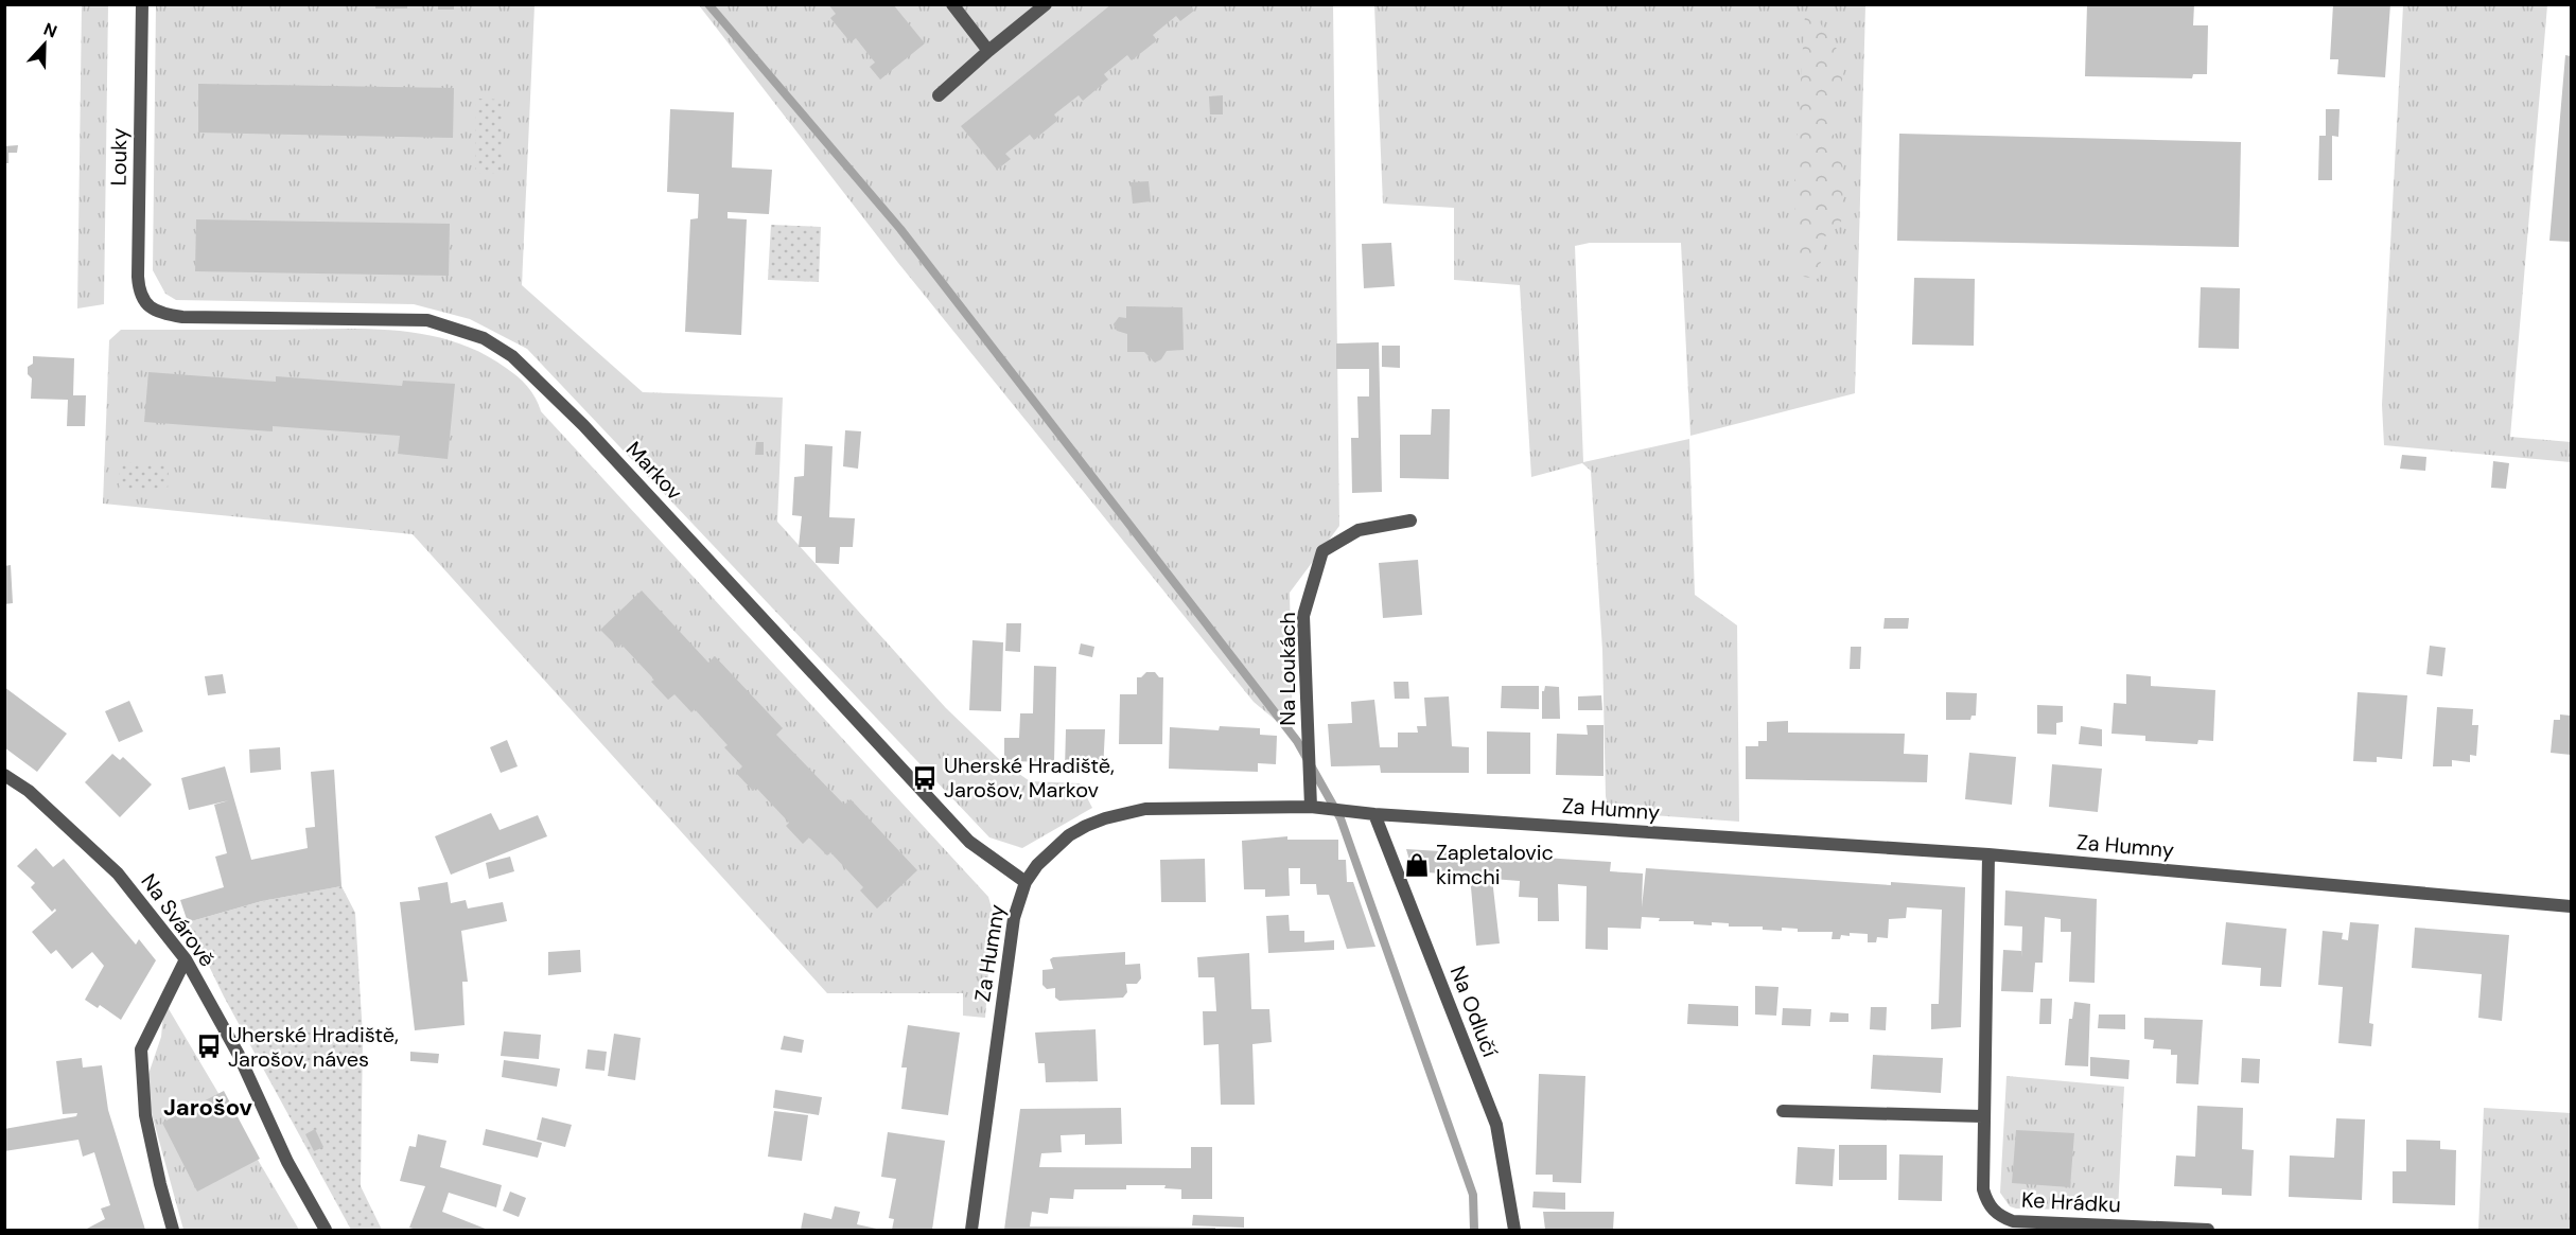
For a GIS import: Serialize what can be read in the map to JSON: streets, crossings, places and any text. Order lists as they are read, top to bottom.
{
  "streets": {
    "street": [
      "Louky",
      "Markov",
      "Na Loukách",
      "Za Humny",
      "Na Svárově",
      "Na Odlučí",
      "Ke Hrádku"
    ]
  },
  "crossings": [
    ["Louky", "Markov"],
    ["Markov", "Za Humny"],
    ["Na Loukách", "Za Humny"],
    ["Za Humny", "Na Odlučí"],
    ["Za Humny", "Ke Hrádku"]
  ],
  "districts": ["Jarošov"],
  "places": {
    "bus stop": ["Uherské Hradiště, Jarošov, Markov", "Uherské Hradiště, Jarošov, náves"],
    "shop": ["Zapletalovic kimchi"]
  },
  "north": "top"
}
